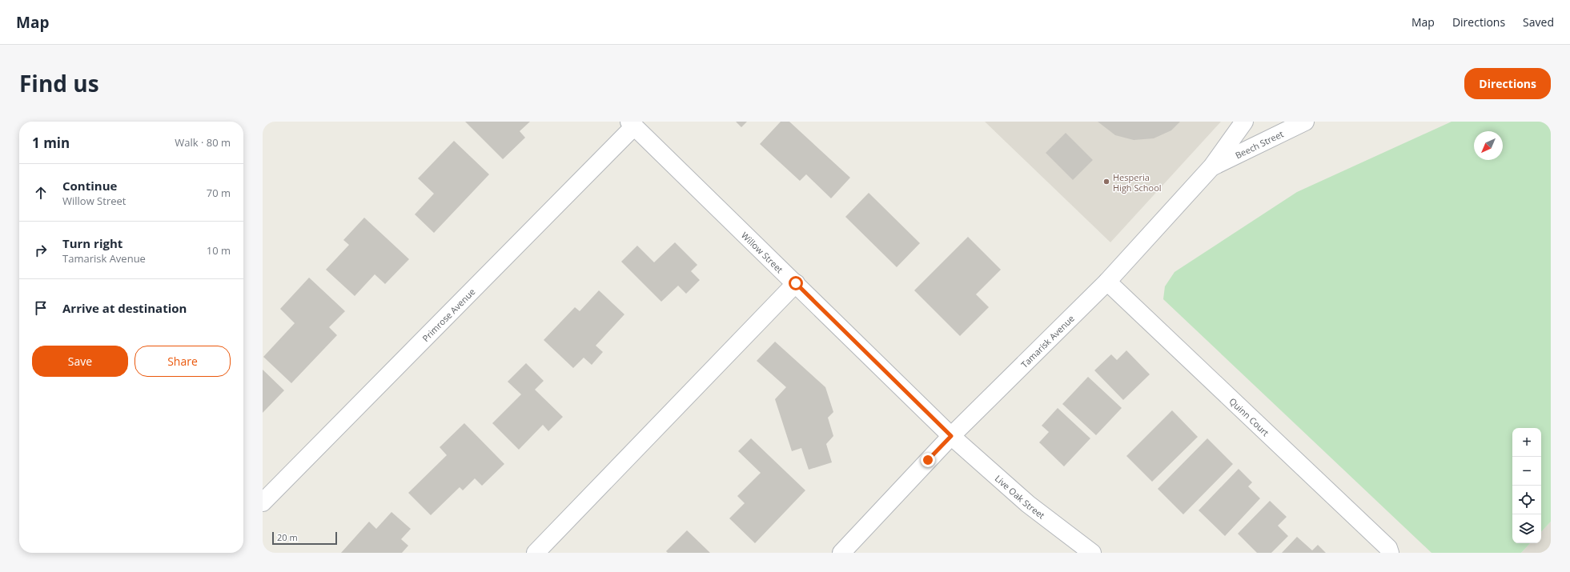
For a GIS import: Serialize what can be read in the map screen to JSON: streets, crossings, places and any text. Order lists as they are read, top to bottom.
{
  "streets": {
    "street": [
      "Beech Street",
      "Willow Street",
      "Primrose Avenue",
      "Tamarisk Avenue",
      "Quinn Court",
      "Live Oak Street"
    ]
  },
  "crossings": [
    ["Beech Street", "Tamarisk Avenue"],
    ["Willow Street", "Primrose Avenue"],
    ["Willow Street", "Tamarisk Avenue"],
    ["Willow Street", "Live Oak Street"],
    ["Tamarisk Avenue", "Quinn Court"],
    ["Tamarisk Avenue", "Live Oak Street"]
  ],
  "places": ["Hesperia High School"],
  "scale_bar": "20 m",
  "north": "bottom left",
  "page": {
    "header": "Map",
    "nav": ["Map", "Directions", "Saved"],
    "title": "Find us",
    "buttons": [
      "Directions",
      ["Save", "Share"]
    ],
    "heading": ["1 min", "Walk · 80 m"],
    "list": [
      ["Continue", "Willow Street", "70 m"],
      ["Turn right", "Tamarisk Avenue", "10 m"],
      "Arrive at destination"
    ],
    "map_buttons": ["+", "−"],
    "scale": "20 m"
  }
}
